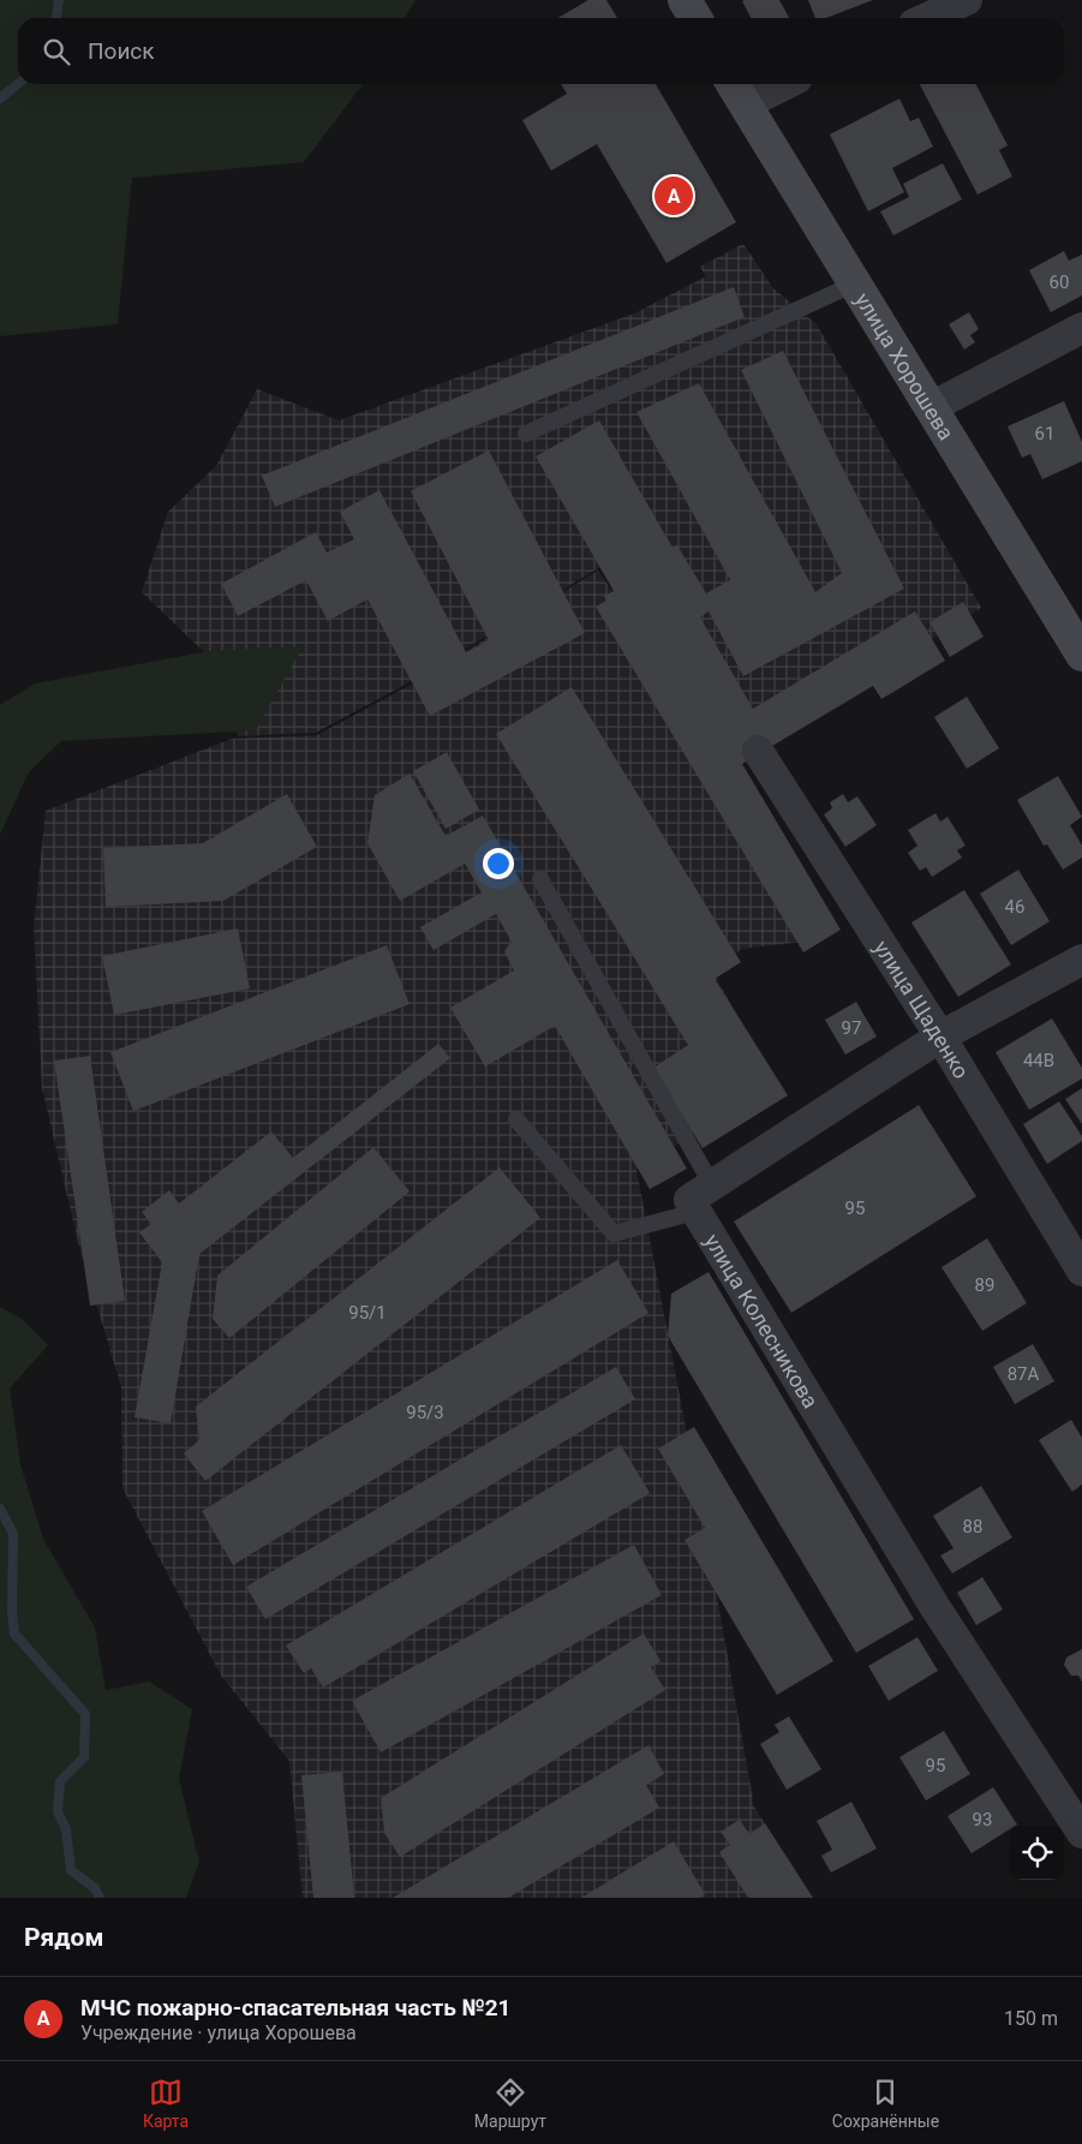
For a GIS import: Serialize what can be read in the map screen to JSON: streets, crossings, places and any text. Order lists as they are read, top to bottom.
{
  "streets": {
    "main road": ["улица Хорошева"],
    "street": ["улица Щаденко", "улица Колесникова"]
  },
  "crossings": [
    ["улица Щаденко", "улица Колесникова"]
  ],
  "house_numbers": [
    "60",
    "61",
    "46",
    "97",
    "44В",
    "95",
    "89",
    "95/1",
    "87А",
    "95/3",
    "88",
    "95",
    "93"
  ],
  "page": {
    "search": "Поиск",
    "pins": "A",
    "heading": "Рядом",
    "list": [
      {
        "mark": "A",
        "name": "МЧС пожарно-спасательная часть №21",
        "note": "Учреждение · улица Хорошева",
        "value": "150 m"
      }
    ],
    "nav": ["Карта", "Маршрут", "Сохранённые"]
  }
}
